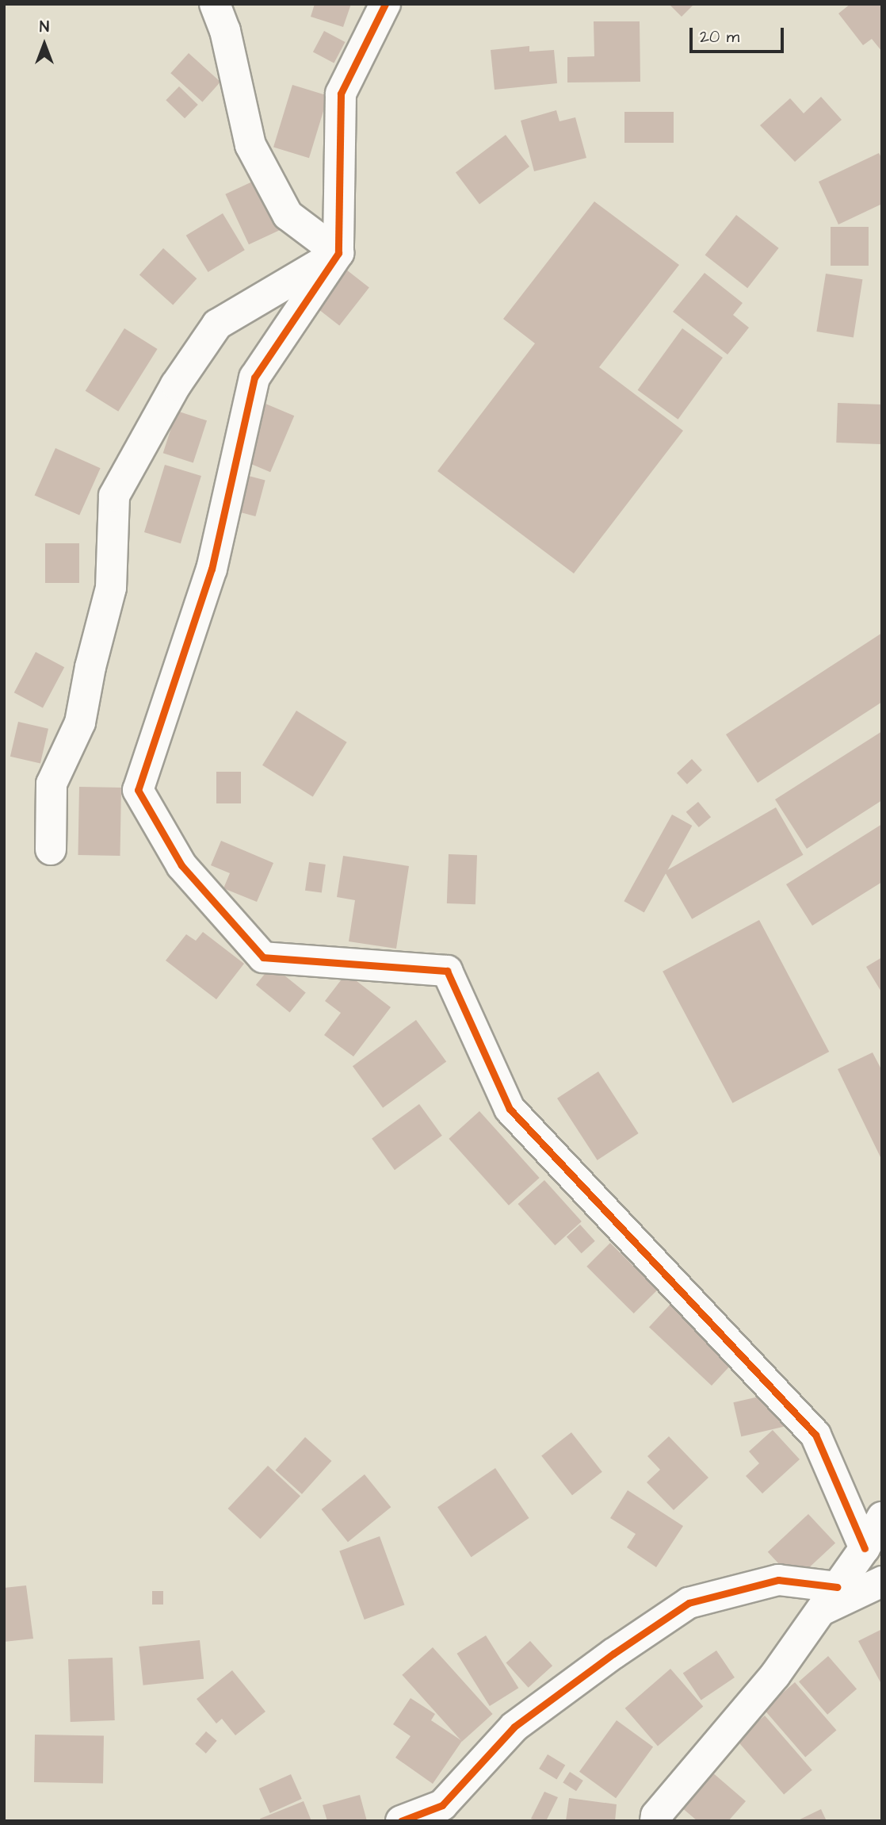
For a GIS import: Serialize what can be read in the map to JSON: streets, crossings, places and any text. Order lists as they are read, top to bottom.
{
  "scale_bar": "20 m",
  "north": "top"
}
